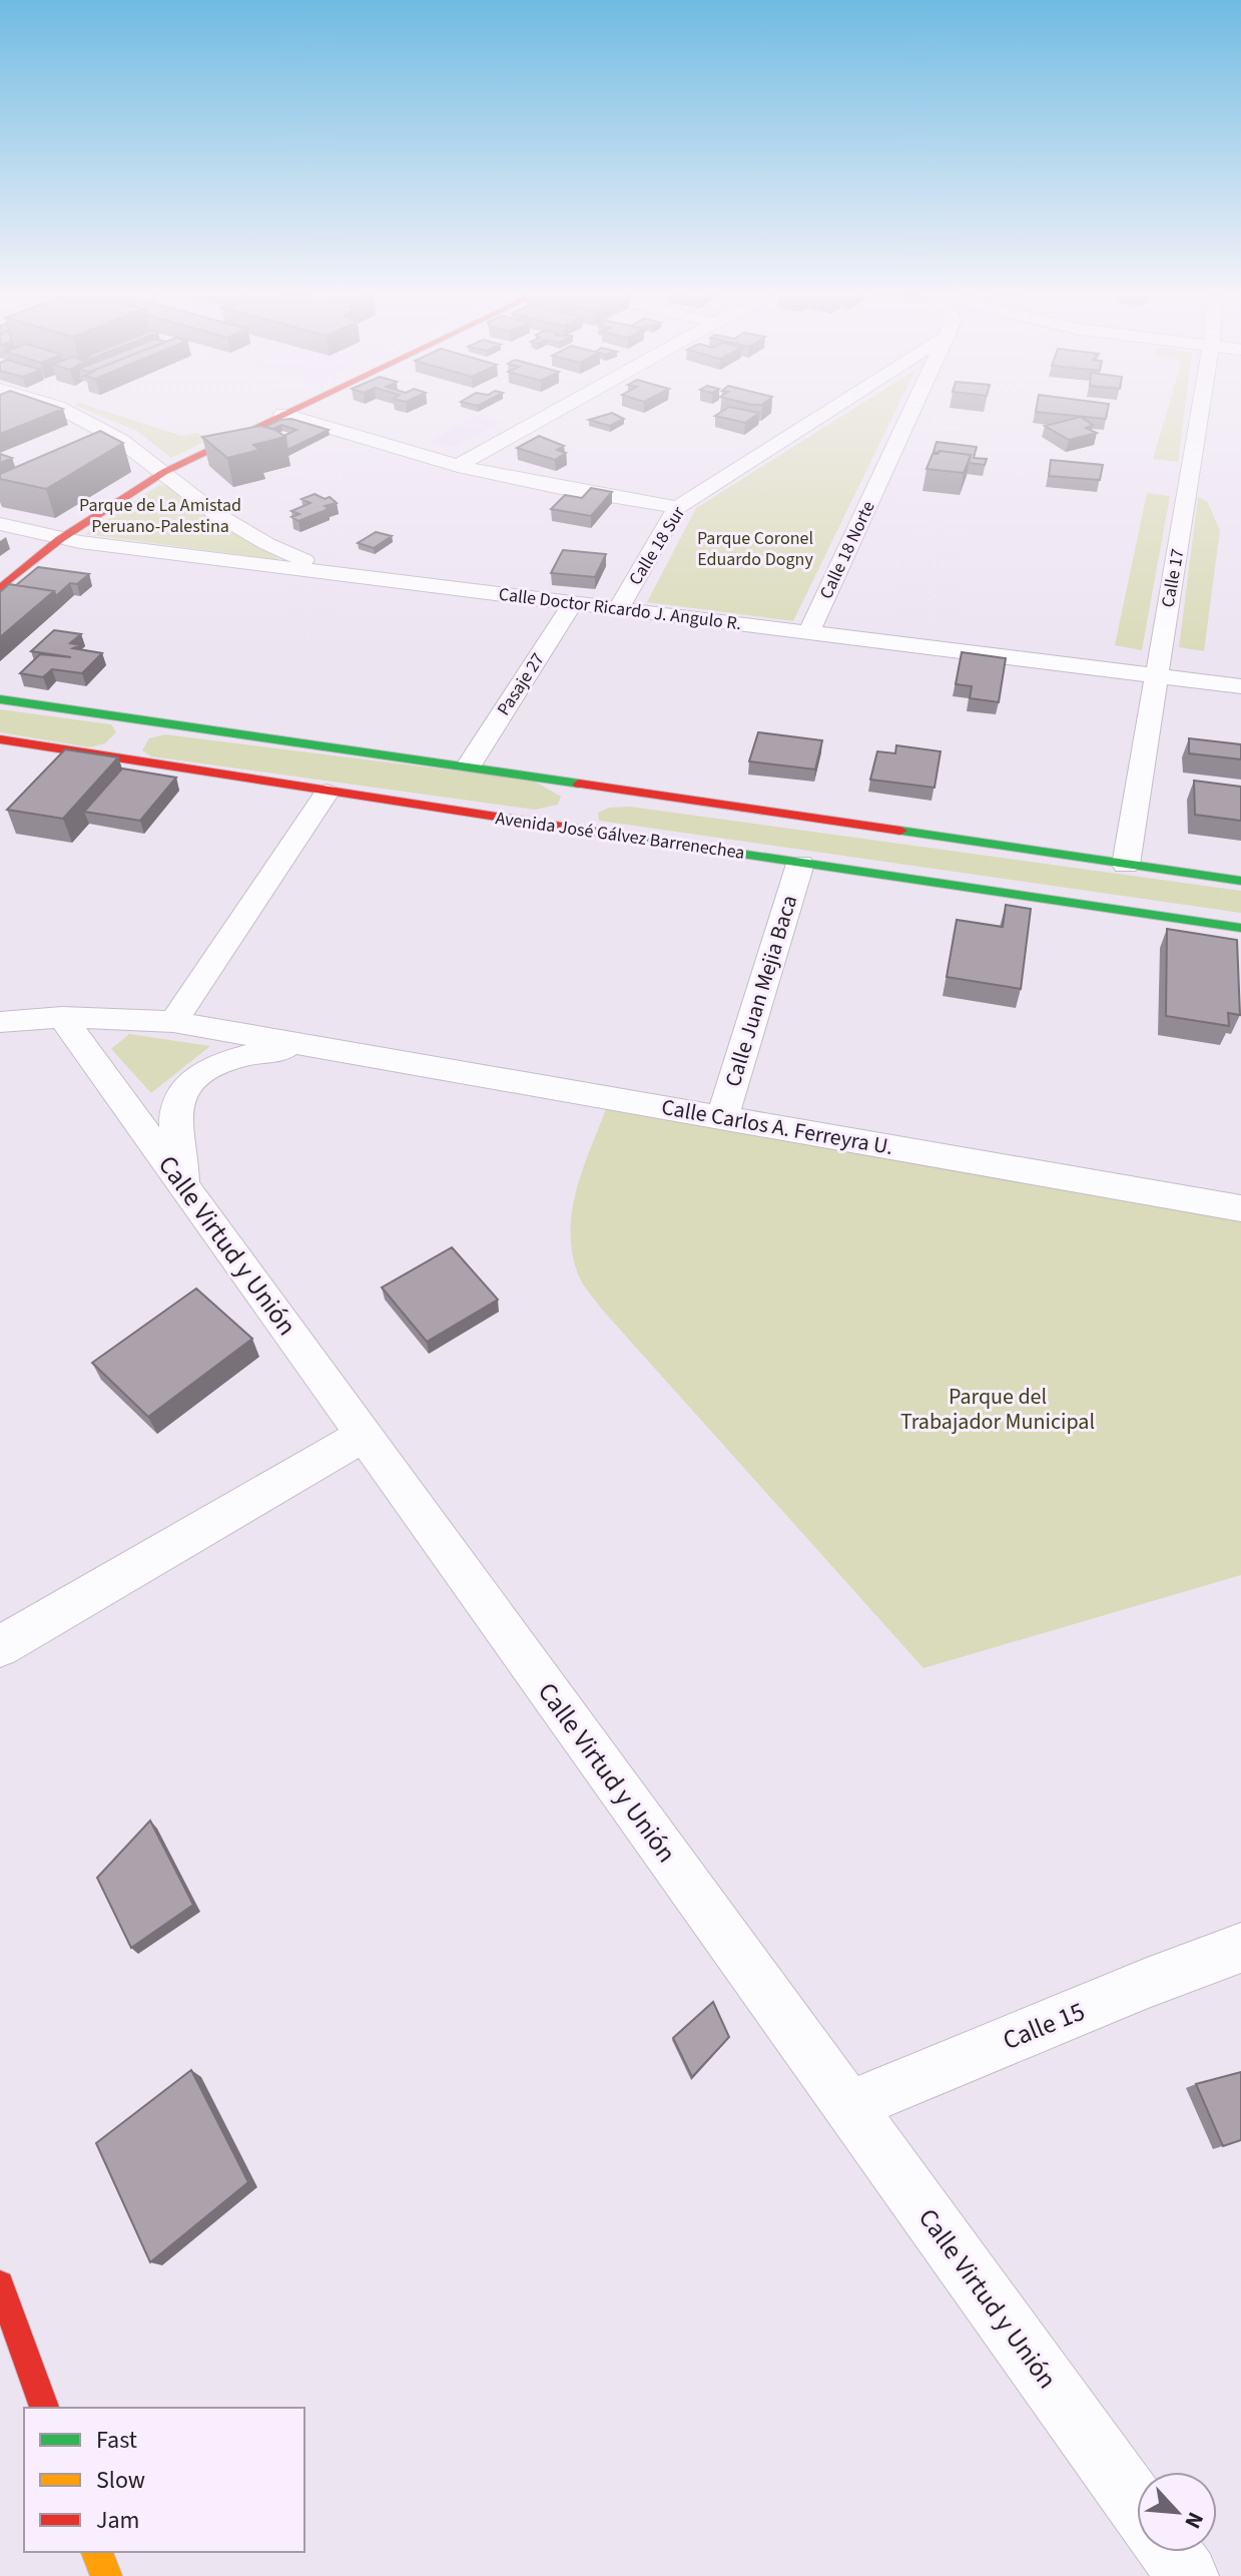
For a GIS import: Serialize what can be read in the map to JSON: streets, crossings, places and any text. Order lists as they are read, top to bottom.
{
  "streets": {
    "main road": ["Avenida José Gálvez Barrenechea"],
    "street": [
      "Calle 18 Sur",
      "Calle 18 Norte",
      "Calle 17",
      "Calle Doctor Ricardo J. Angulo R.",
      "Pasaje 27",
      "Calle Juan Mejia Baca",
      "Calle Carlos A. Ferreyra U.",
      "Calle Virtud y Unión",
      "Calle 15"
    ]
  },
  "crossings": [
    ["Calle 18 Sur", "Calle Doctor Ricardo J. Angulo R."],
    ["Calle 18 Norte", "Calle Doctor Ricardo J. Angulo R."],
    ["Calle 17", "Calle Doctor Ricardo J. Angulo R."],
    ["Calle 17", "Avenida José Gálvez Barrenechea"],
    ["Calle Doctor Ricardo J. Angulo R.", "Pasaje 27"],
    ["Pasaje 27", "Avenida José Gálvez Barrenechea"],
    ["Avenida José Gálvez Barrenechea", "Calle Juan Mejia Baca"],
    ["Calle Juan Mejia Baca", "Calle Carlos A. Ferreyra U."],
    ["Calle Carlos A. Ferreyra U.", "Calle Virtud y Unión"],
    ["Calle Virtud y Unión", "Calle 15"]
  ],
  "parks": ["Parque de La Amistad Peruano-Palestina", "Parque Coronel Eduardo Dogny", "Parque del Trabajador Municipal"],
  "legend": ["Fast", "Slow", "Jam"],
  "north": "bottom right"
}
